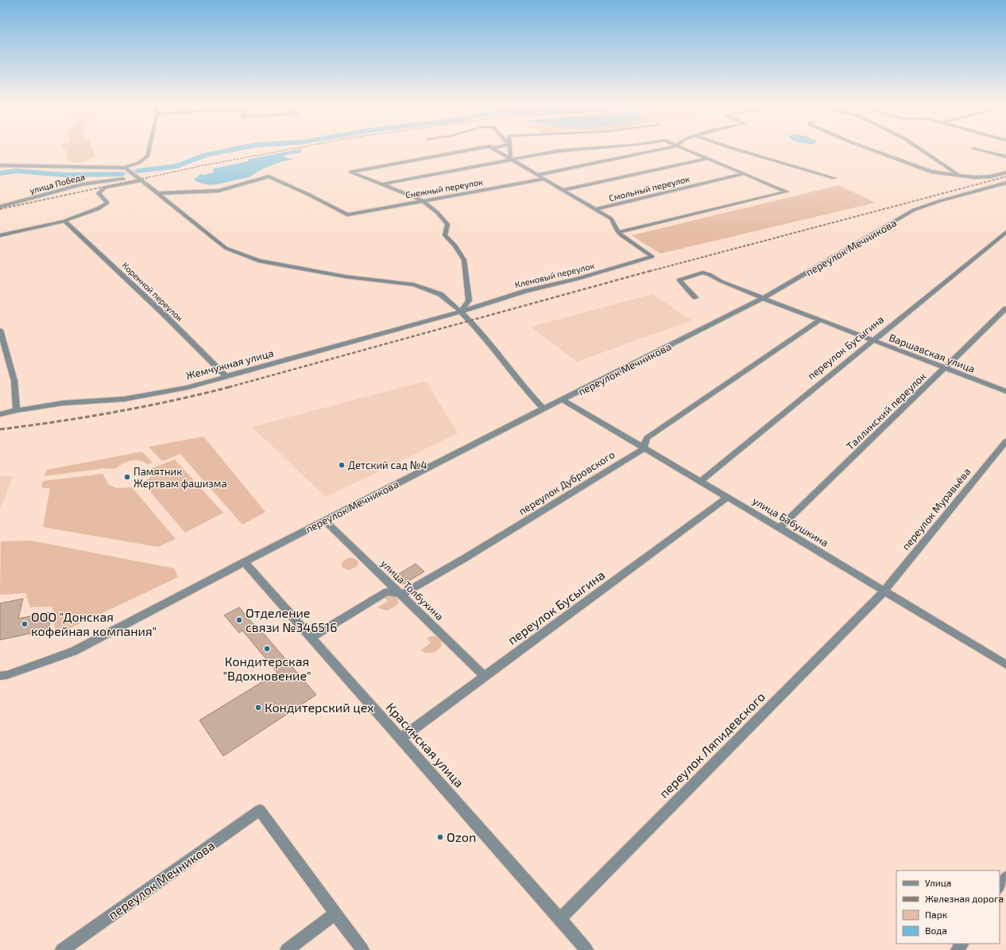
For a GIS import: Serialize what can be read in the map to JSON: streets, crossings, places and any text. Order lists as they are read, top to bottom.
{
  "streets": {
    "street": [
      "улица Победа",
      "Снежный переулок",
      "Смольный переулок",
      "переулок Мечникова",
      "Кленовый переулок",
      "Коренной переулок",
      "переулок Бусыгина",
      "Варшавская улица",
      "Жемчужная улица",
      "Таллинский переулок",
      "переулок Дубровского",
      "переулок Муравьёва",
      "улица Бабушкина",
      "улица Толбухина",
      "Красинская улица",
      "переулок Ляпидевского"
    ]
  },
  "crossings": [
    ["переулок Мечникова", "Варшавская улица"],
    ["переулок Мечникова", "улица Бабушкина"],
    ["переулок Мечникова", "улица Толбухина"],
    ["переулок Мечникова", "Красинская улица"],
    ["Кленовый переулок", "Жемчужная улица"],
    ["Коренной переулок", "Жемчужная улица"],
    ["переулок Бусыгина", "Варшавская улица"],
    ["переулок Бусыгина", "улица Бабушкина"],
    ["переулок Бусыгина", "улица Толбухина"],
    ["переулок Бусыгина", "Красинская улица"],
    ["Варшавская улица", "Таллинский переулок"],
    ["Варшавская улица", "переулок Дубровского"],
    ["Таллинский переулок", "улица Бабушкина"],
    ["переулок Дубровского", "улица Бабушкина"],
    ["переулок Дубровского", "улица Толбухина"],
    ["переулок Муравьёва", "улица Бабушкина"],
    ["переулок Муравьёва", "переулок Ляпидевского"],
    ["улица Бабушкина", "переулок Ляпидевского"],
    ["Красинская улица", "переулок Ляпидевского"]
  ],
  "places": [
    "Детский сад №4",
    "Памятник Жертвам фашизма",
    "Отделение связи №346516",
    "ООО \"Донская кофейная компания\"",
    "Кондитерская \"Вдохновение\"",
    "Кондитерский цех",
    "Ozon"
  ],
  "legend": [
    "Улица",
    "Железная дорога",
    "Парк",
    "Вода"
  ]
}
